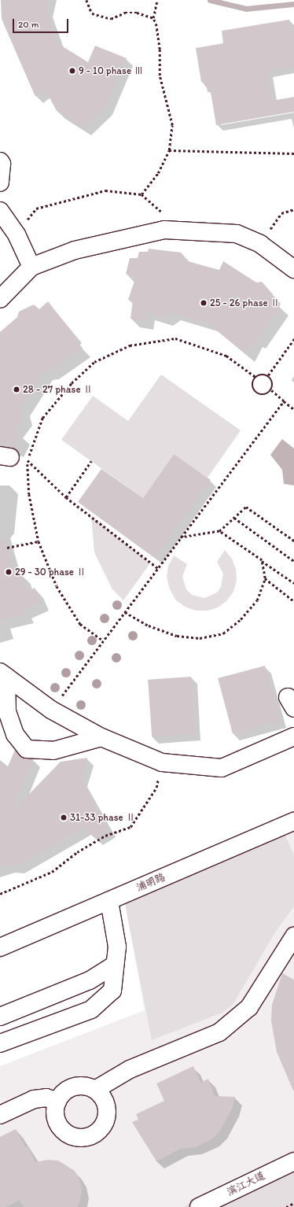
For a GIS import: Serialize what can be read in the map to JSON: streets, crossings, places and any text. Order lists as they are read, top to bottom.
{
  "streets": {
    "main road": ["浦明路", "滨江大道"]
  },
  "places": [
    "9 - 10 phase Ⅲ",
    "25 - 26 phase Ⅱ",
    "28 - 27 phase Ⅱ",
    "29 - 30 phase Ⅱ",
    "31-33 phase Ⅱ"
  ],
  "scale_bar": "20 m"
}
